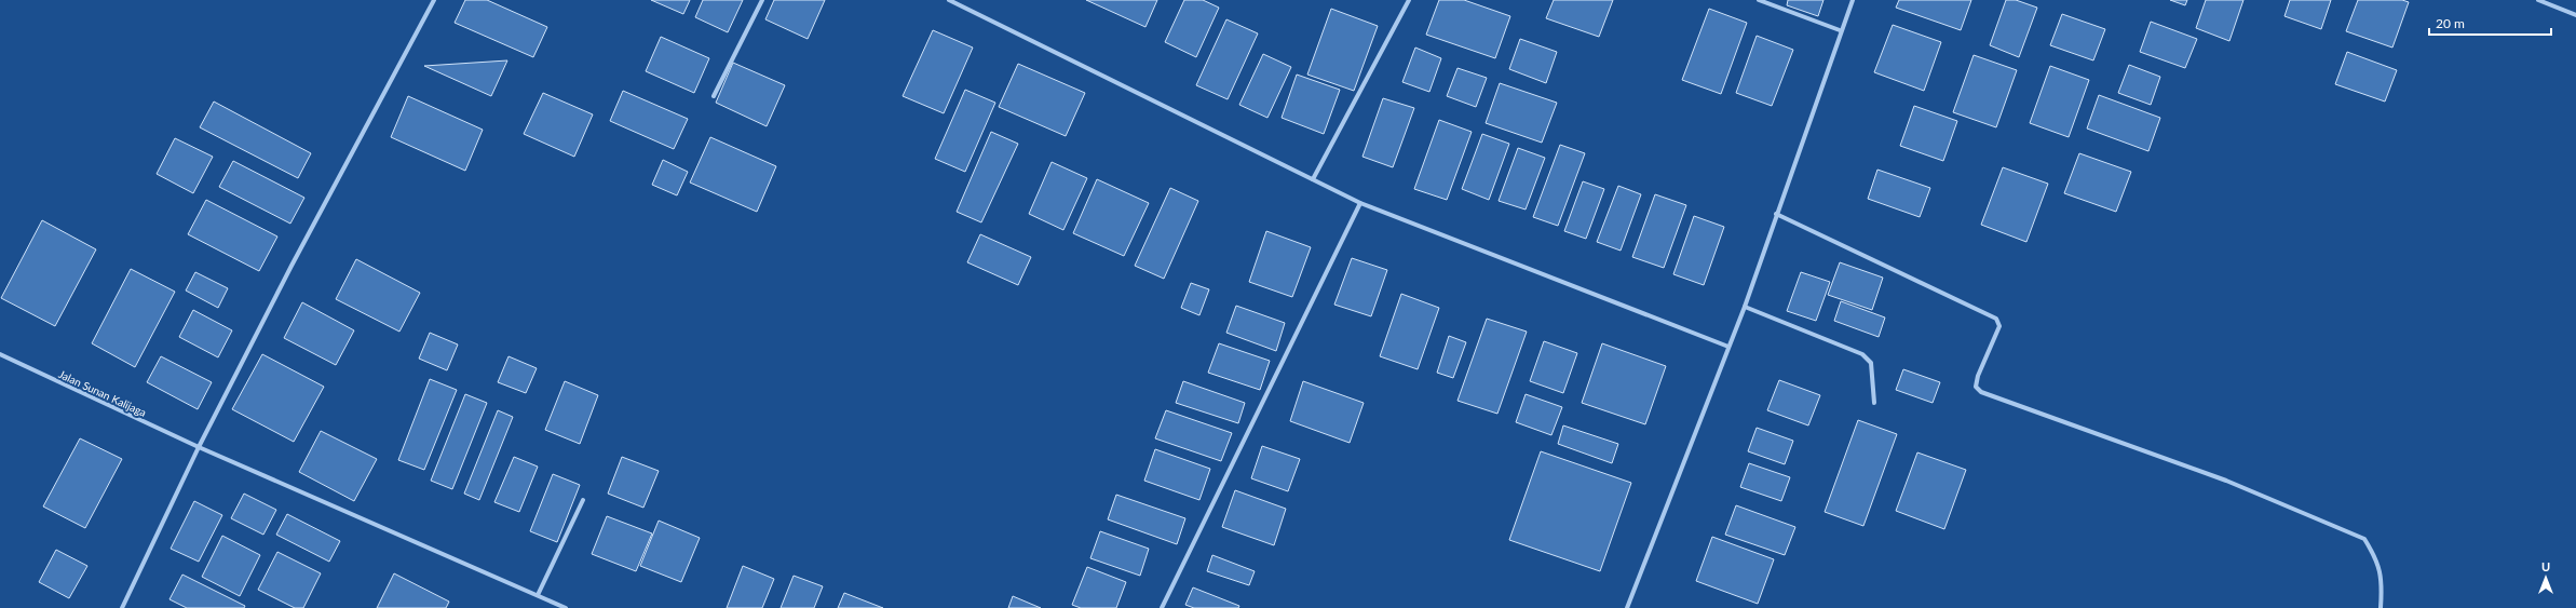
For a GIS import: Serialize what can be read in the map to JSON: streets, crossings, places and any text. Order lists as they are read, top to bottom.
{
  "streets": {
    "street": ["Jalan Sunan Kalijaga"]
  },
  "scale_bar": "20 m",
  "north": "top"
}
